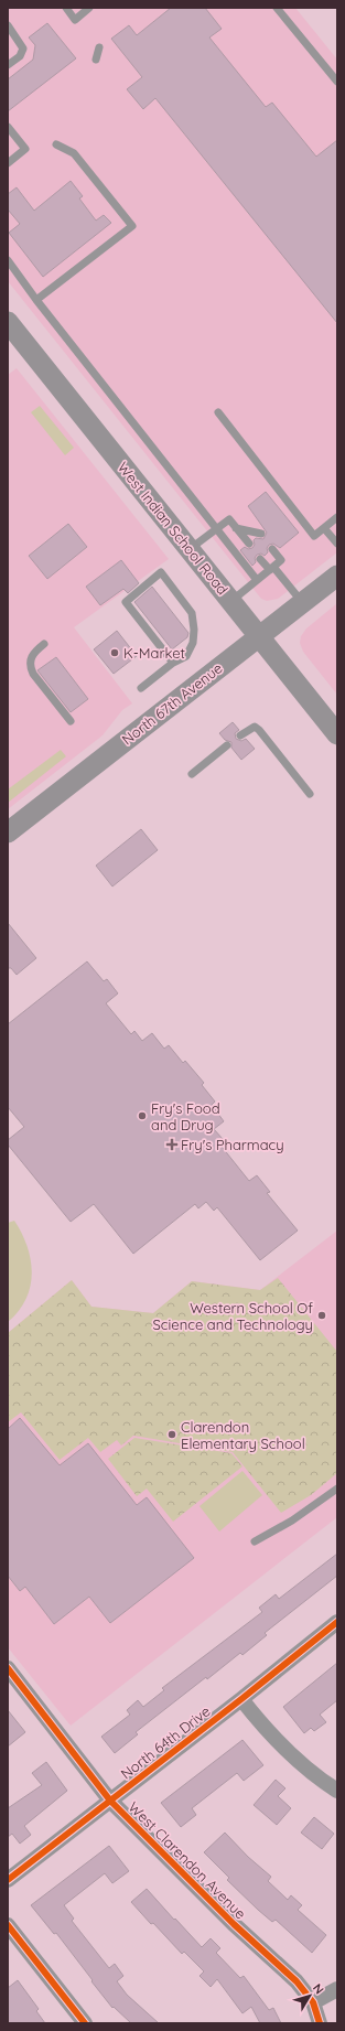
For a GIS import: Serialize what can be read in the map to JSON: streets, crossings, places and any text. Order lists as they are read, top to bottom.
{
  "streets": {
    "main road": ["West Indian School Road", "North 67th Avenue"],
    "street": ["North 64th Drive", "West Clarendon Avenue"]
  },
  "crossings": [
    ["West Indian School Road", "North 67th Avenue"],
    ["North 64th Drive", "West Clarendon Avenue"]
  ],
  "places": {
    "other": [
      "K-Market",
      "Fry's Food and Drug",
      "Western School Of Science and Technology",
      "Clarendon Elementary School"
    ],
    "health": ["Fry's Pharmacy"]
  },
  "north": "top right"
}
